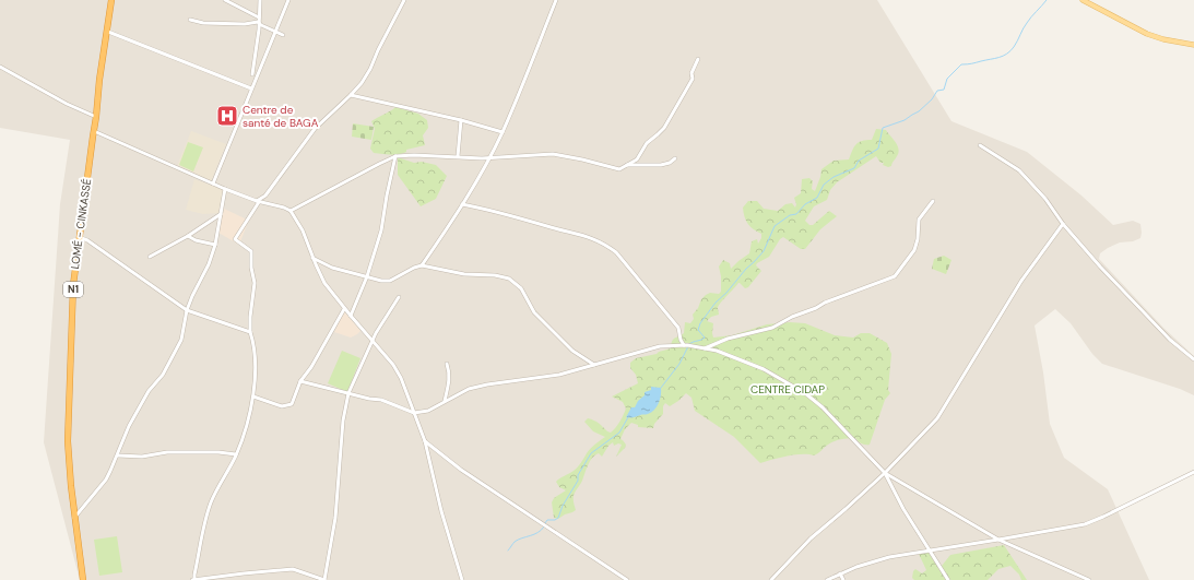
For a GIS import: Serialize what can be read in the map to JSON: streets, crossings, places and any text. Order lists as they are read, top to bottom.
{
  "streets": {
    "highway": ["LOMÉ - CINKASSÉ", "N1"]
  },
  "parks": ["CENTRE CIDAP"],
  "places": {
    "hospital": ["Centre de santé de BAGA"]
  }
}
